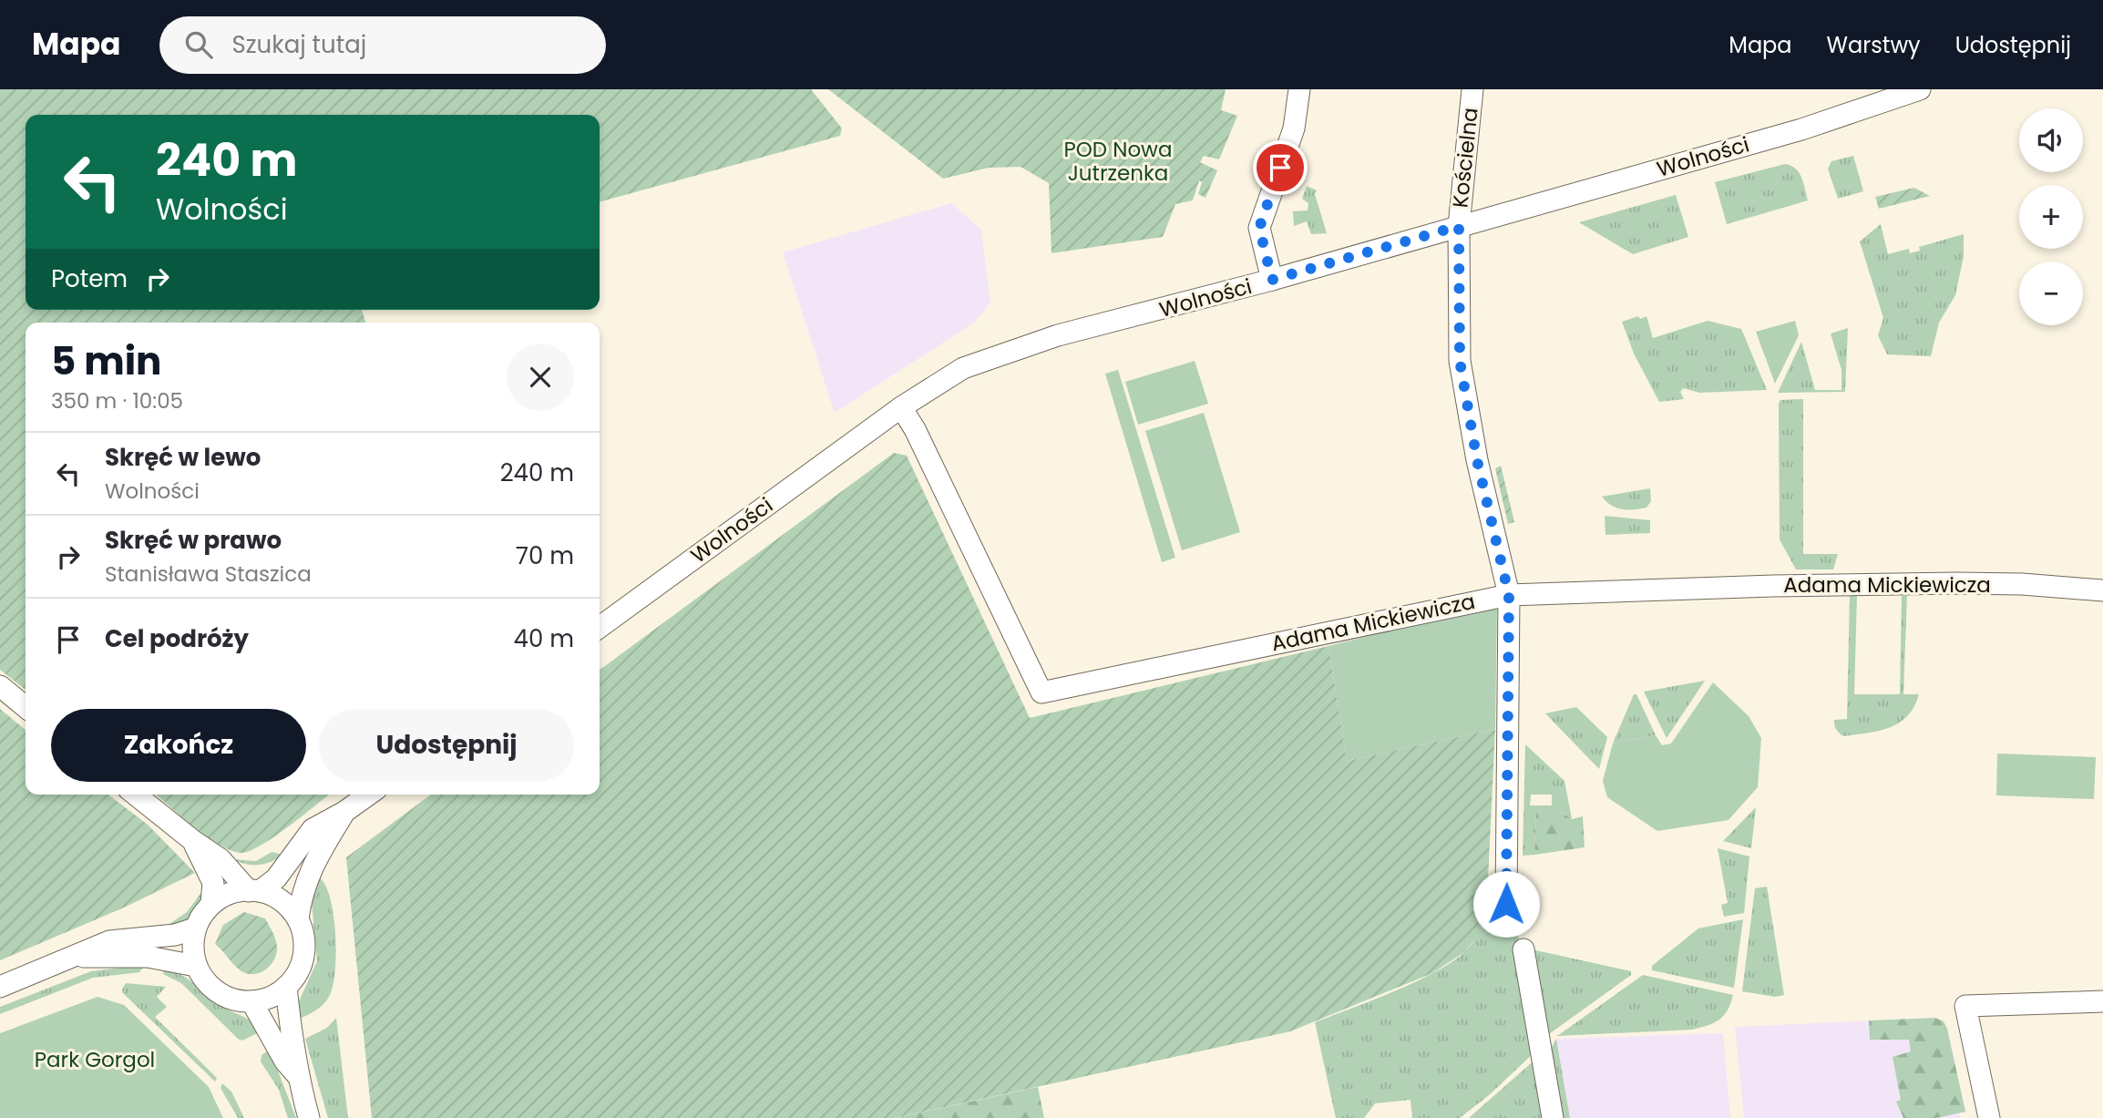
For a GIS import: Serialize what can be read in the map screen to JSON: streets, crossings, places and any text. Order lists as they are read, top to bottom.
{
  "streets": {
    "street": ["Wolności", "Kościelna", "Adama Mickiewicza"]
  },
  "crossings": [
    ["Wolności", "Kościelna"],
    ["Wolności", "Adama Mickiewicza"],
    ["Kościelna", "Adama Mickiewicza"]
  ],
  "parks": ["POD Nowa Jutrzenka", "Park Gorgol"],
  "page": {
    "header": "Mapa",
    "search": "Szukaj tutaj",
    "nav": ["Mapa", "Warstwy", "Udostępnij"],
    "map_buttons": ["+", "−"],
    "turn": ["240 m", "Wolności"],
    "then": "Potem",
    "heading": ["5 min", "350 m · 10:05"],
    "list": [
      {
        "name": "Skręć w lewo",
        "note": "Wolności",
        "value": "240 m"
      },
      {
        "name": "Skręć w prawo",
        "note": "Stanisława Staszica",
        "value": "70 m"
      },
      {
        "name": "Cel podróży",
        "value": "40 m"
      }
    ],
    "buttons": ["Zakończ", "Udostępnij"]
  }
}
